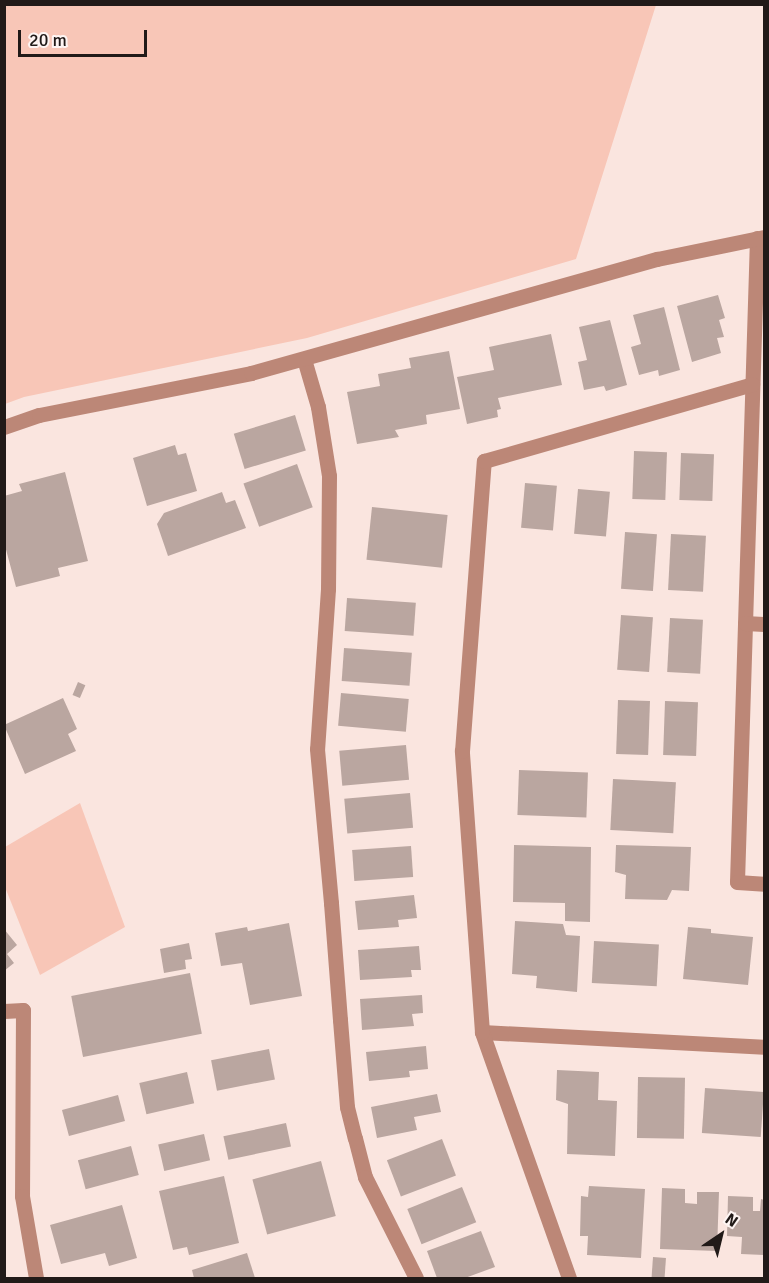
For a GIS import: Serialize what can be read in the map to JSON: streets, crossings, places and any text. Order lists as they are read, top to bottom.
{
  "scale_bar": "20 m",
  "north": "top right"
}
